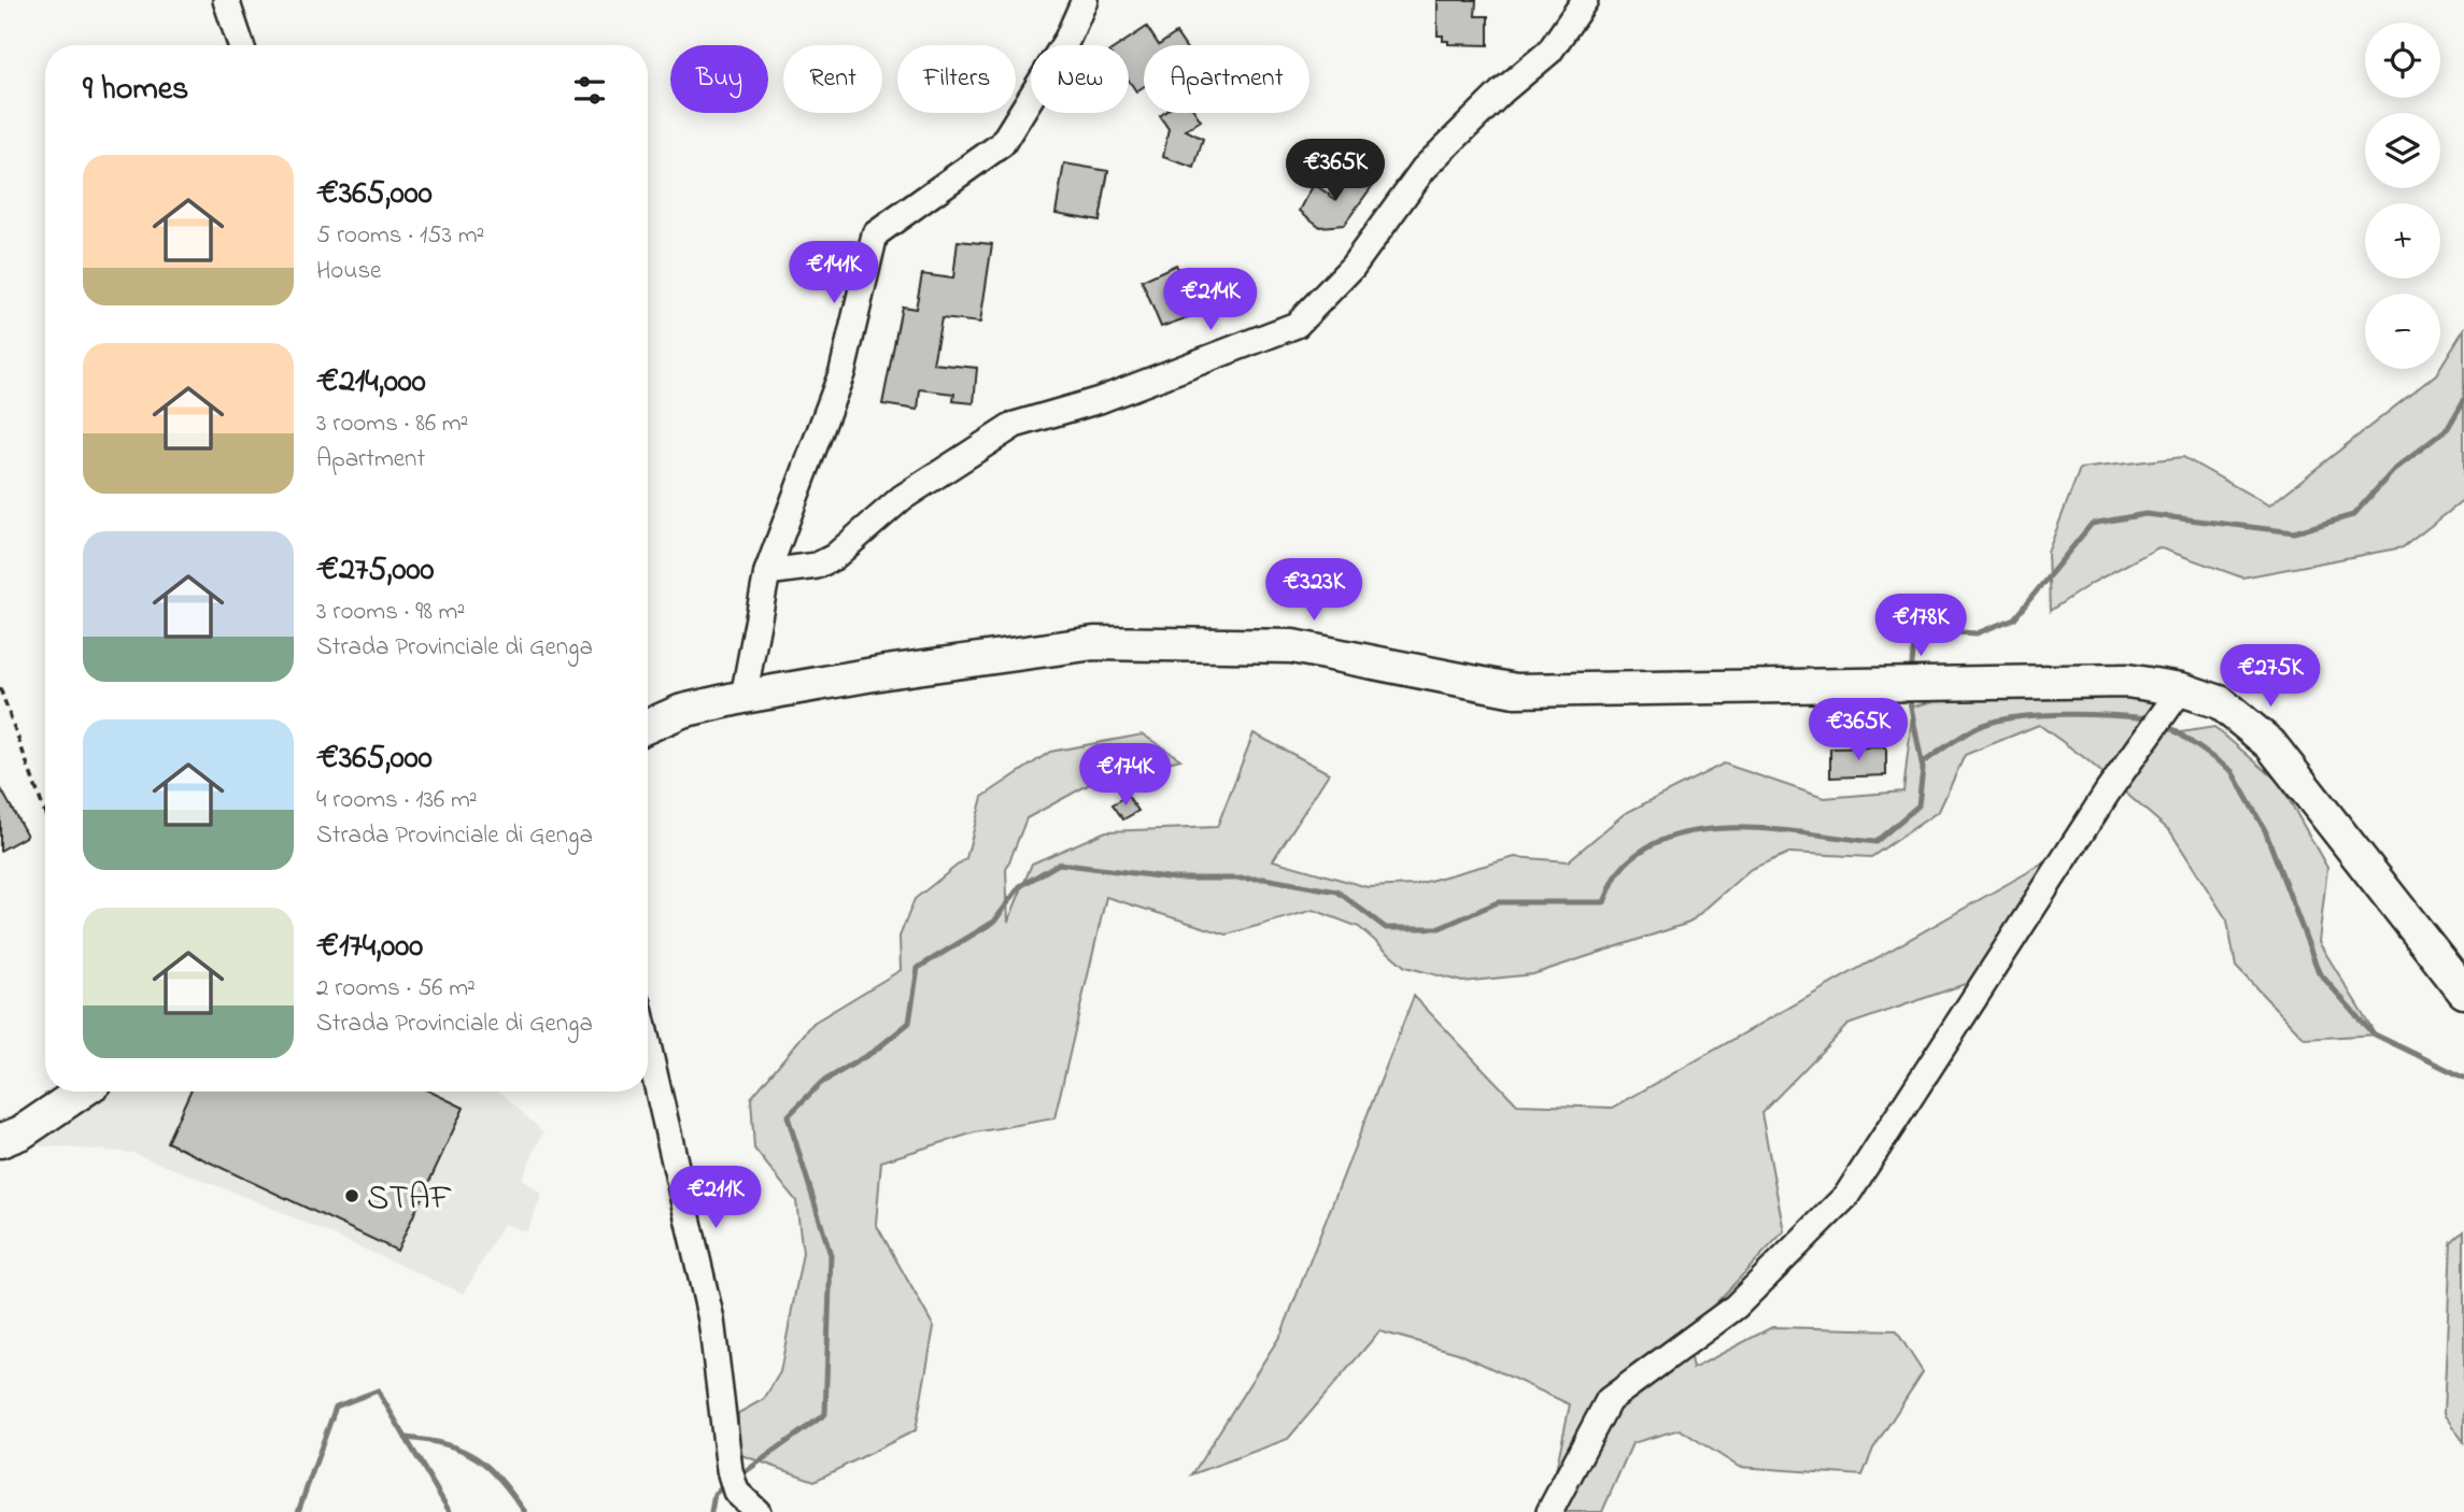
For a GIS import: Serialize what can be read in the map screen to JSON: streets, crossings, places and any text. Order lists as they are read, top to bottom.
{
  "places": ["STAF"],
  "page": {
    "map_buttons": ["+", "−"],
    "chip": [
      "Buy",
      "Rent",
      "Filters",
      "New",
      "Apartment"
    ],
    "heading": "9 homes",
    "list": [
      {
        "name": "€365,000",
        "note": "5 rooms · 153 m² · House"
      },
      {
        "name": "€214,000",
        "note": "3 rooms · 86 m² · Apartment"
      },
      {
        "name": "€275,000",
        "note": "3 rooms · 98 m² · Strada Provinciale di Genga"
      },
      {
        "name": "€365,000",
        "note": "4 rooms · 136 m² · Strada Provinciale di Genga"
      },
      {
        "name": "€174,000",
        "note": "2 rooms · 56 m² · Strada Provinciale di Genga"
      }
    ],
    "price": [
      "€365K",
      "€141K",
      "€214K",
      "€323K",
      "€178K",
      "€275K",
      "€365K",
      "€174K",
      "€211K"
    ]
  }
}
